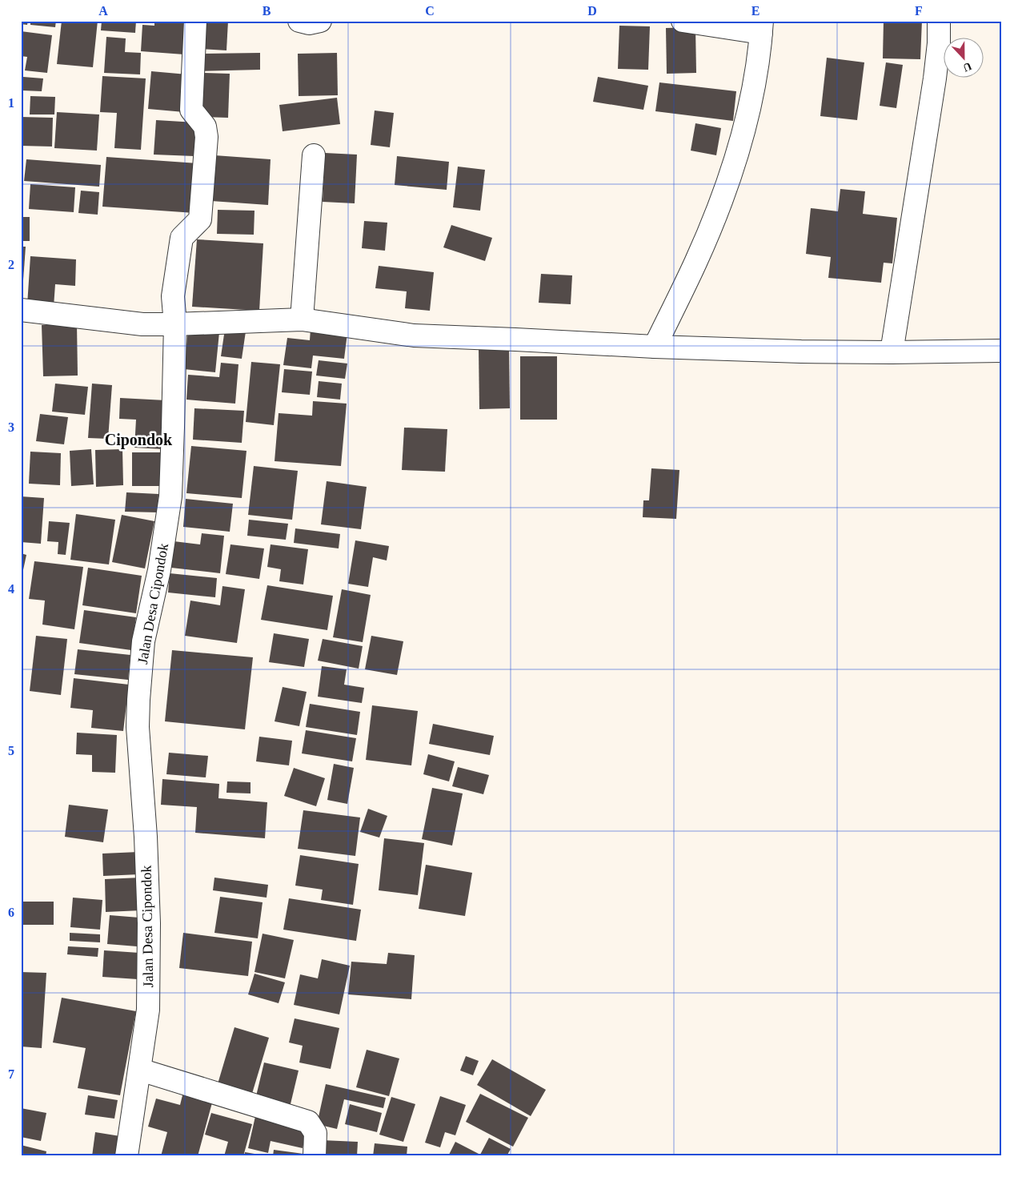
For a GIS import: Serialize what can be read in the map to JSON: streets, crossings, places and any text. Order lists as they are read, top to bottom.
{
  "streets": {
    "street": ["Jalan Desa Cipondok"]
  },
  "districts": ["Cipondok"],
  "north": "bottom",
  "grid": {
    "columns": [
      "A",
      "B",
      "C",
      "D",
      "E",
      "F"
    ],
    "rows": [
      "1",
      "2",
      "3",
      "4",
      "5",
      "6",
      "7"
    ]
  }
}
